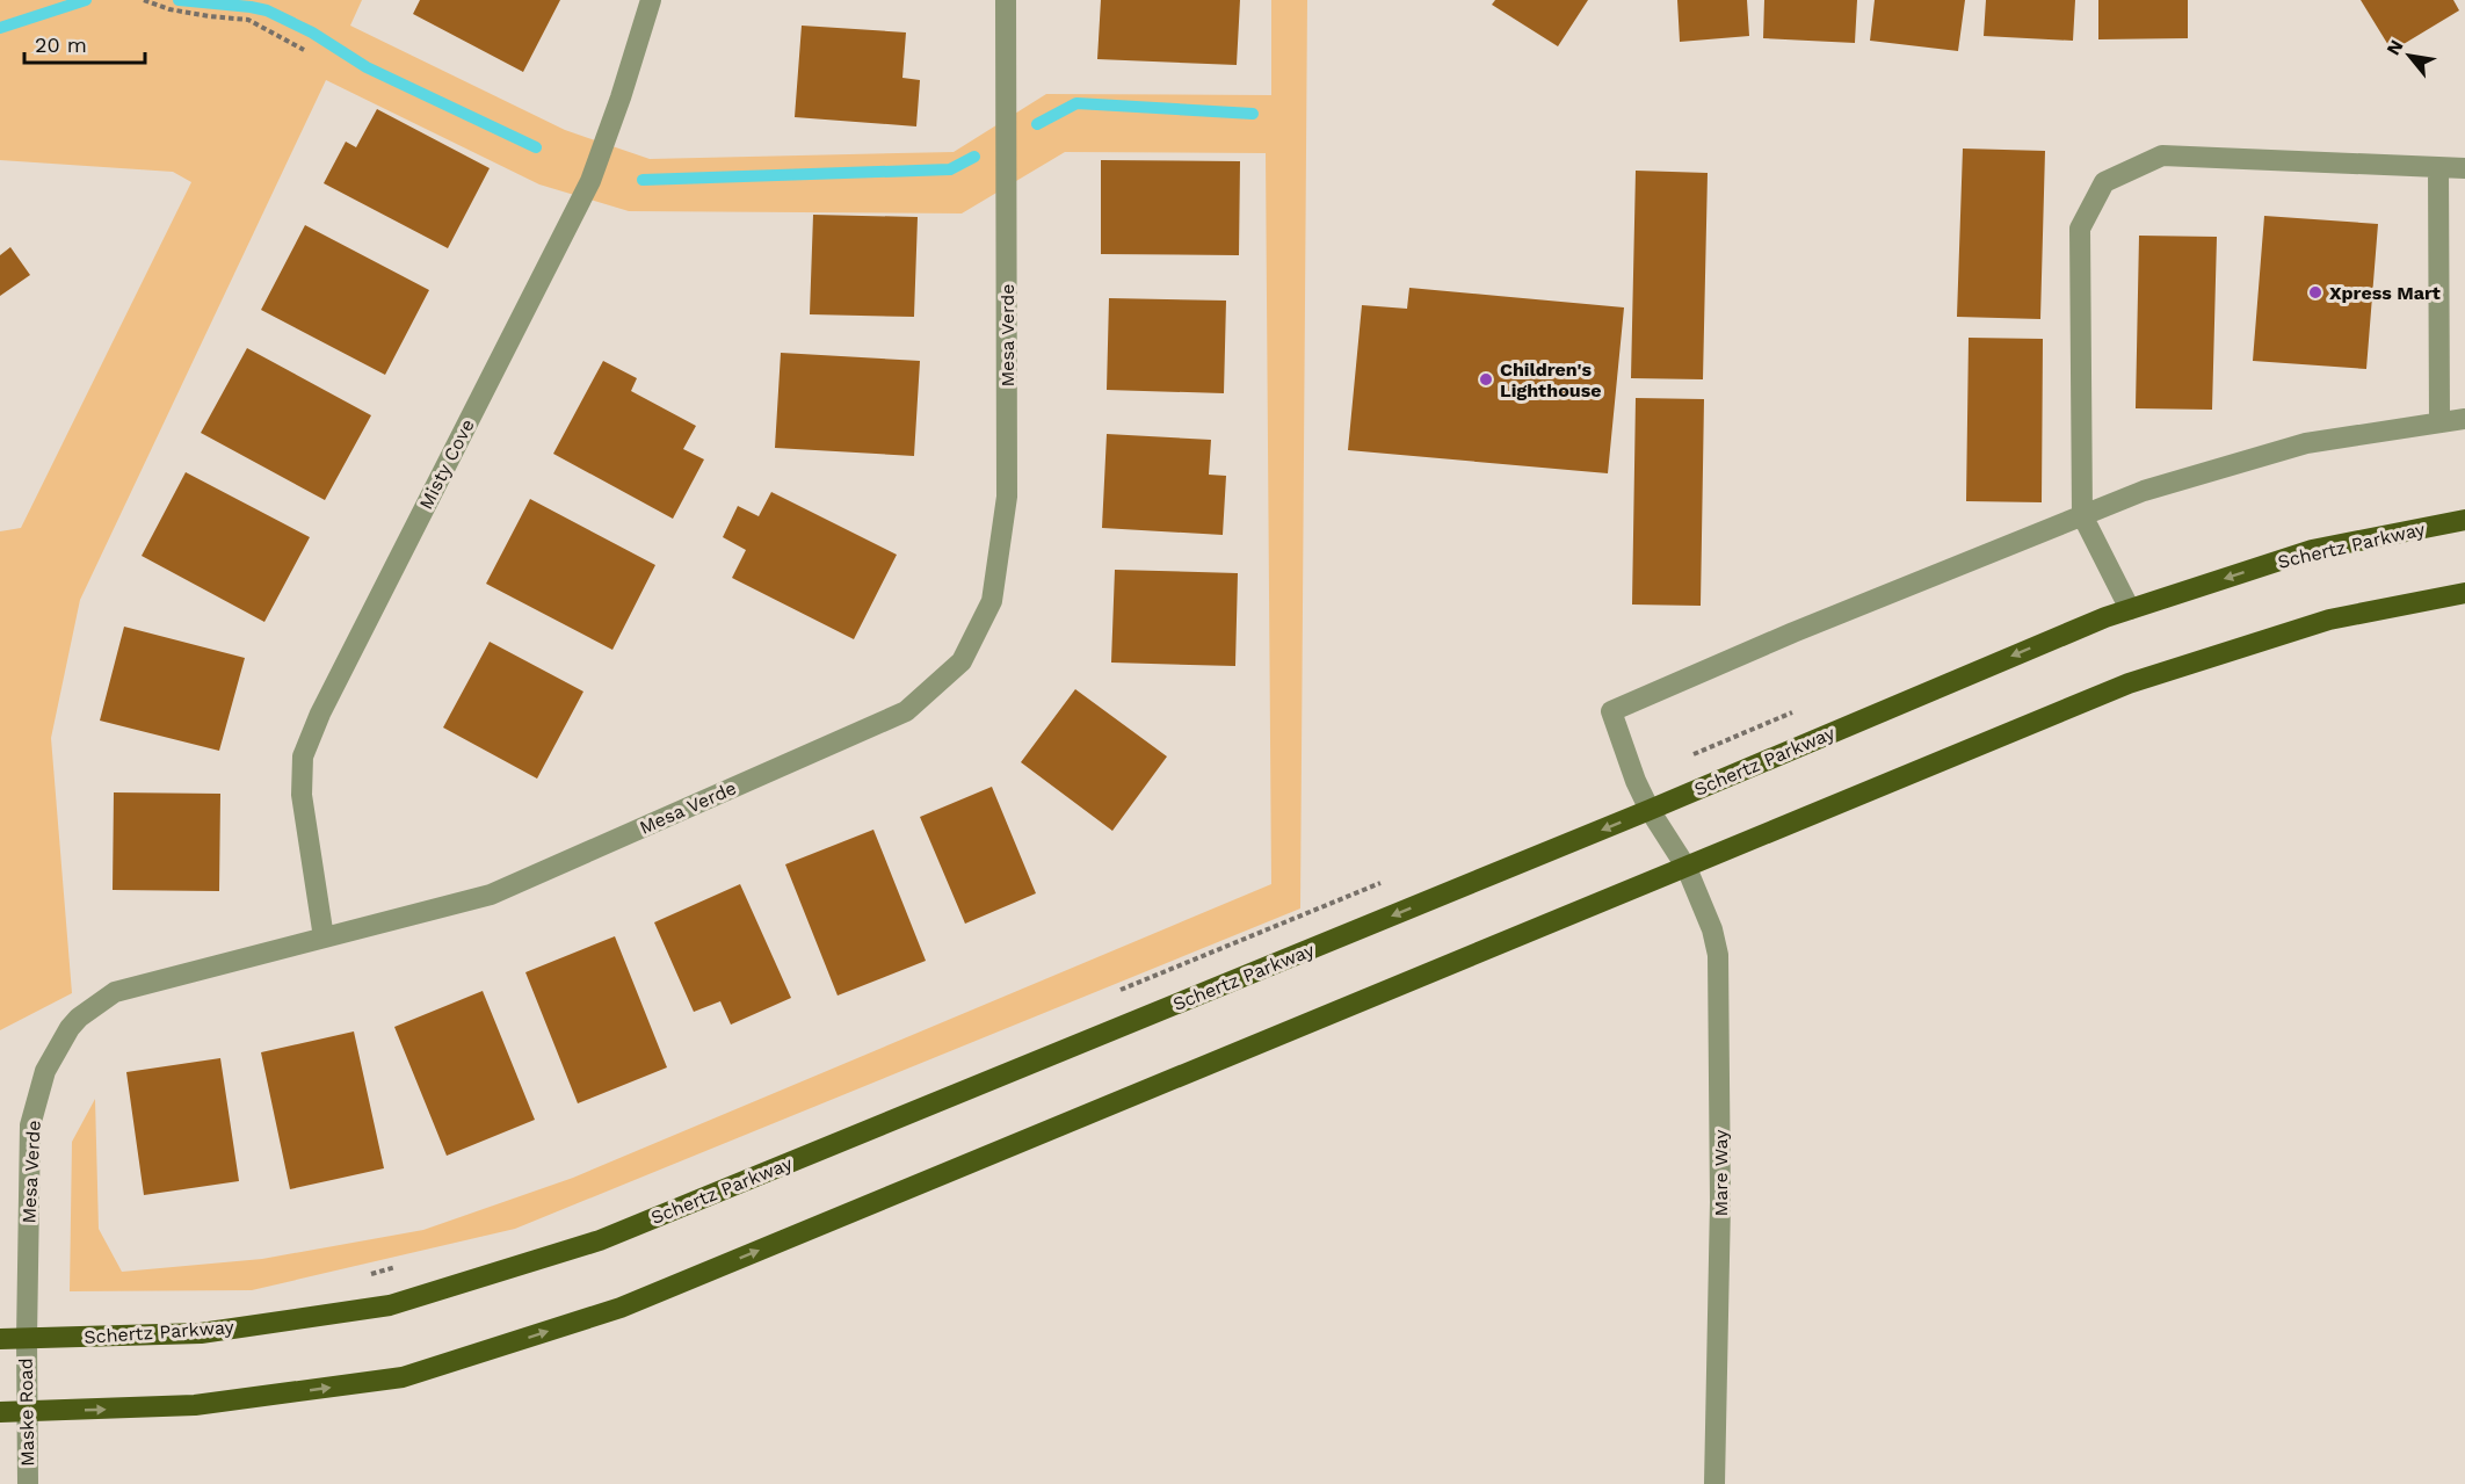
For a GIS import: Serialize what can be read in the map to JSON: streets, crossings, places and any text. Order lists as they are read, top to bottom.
{
  "streets": {
    "main road": ["Schertz Parkway"],
    "street": [
      "Mesa Verde",
      "Misty Cove",
      "Mare Way",
      "Maske Road"
    ]
  },
  "crossings": [
    ["Mesa Verde", "Misty Cove"],
    ["Mesa Verde", "Schertz Parkway"],
    ["Mesa Verde", "Maske Road"],
    ["Schertz Parkway", "Mare Way"],
    ["Schertz Parkway", "Maske Road"]
  ],
  "places": ["Xpress Mart", "Children's Lighthouse"],
  "scale_bar": "20 m",
  "north": "top left"
}
